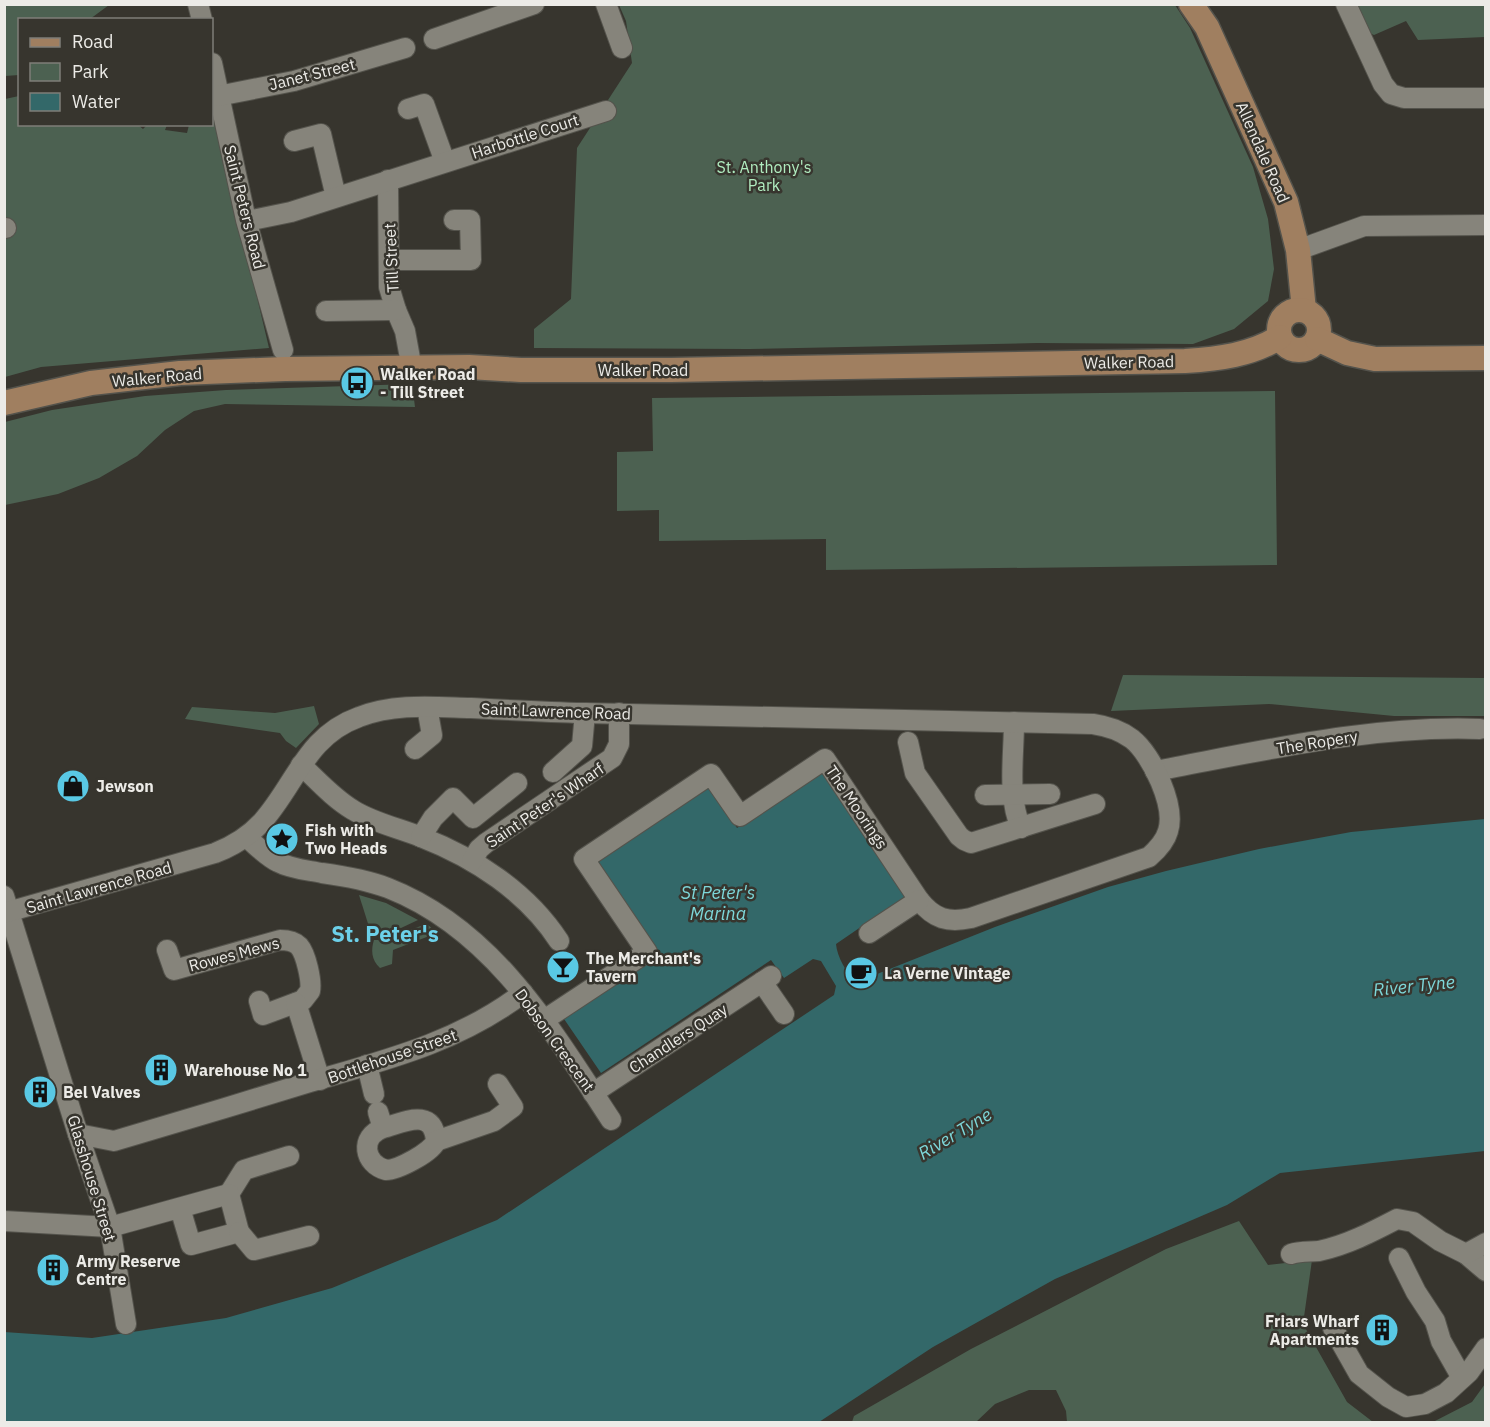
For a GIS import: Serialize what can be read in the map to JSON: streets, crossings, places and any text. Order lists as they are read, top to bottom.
{
  "streets": {
    "main road": ["Allendale Road", "Walker Road"],
    "street": [
      "Janet Street",
      "Harbottle Court",
      "Saint Peters Road",
      "Till Street",
      "Saint Lawrence Road",
      "The Ropery",
      "Saint Peter's Wharf",
      "The Moorings",
      "Rowes Mews",
      "Chandlers Quay",
      "Dobson Crescent",
      "Bottlehouse Street",
      "Glasshouse Street"
    ]
  },
  "crossings": [
    ["Janet Street", "Saint Peters Road"],
    ["Harbottle Court", "Till Street"],
    ["Allendale Road", "Walker Road"],
    ["Till Street", "Walker Road"],
    ["Saint Lawrence Road", "The Ropery"],
    ["Saint Lawrence Road", "Saint Peter's Wharf"],
    ["Saint Lawrence Road", "The Moorings"],
    ["Saint Lawrence Road", "Dobson Crescent"],
    ["Saint Lawrence Road", "Glasshouse Street"],
    ["The Ropery", "The Moorings"],
    ["The Moorings", "Dobson Crescent"],
    ["Chandlers Quay", "Dobson Crescent"],
    ["Dobson Crescent", "Bottlehouse Street"],
    ["Bottlehouse Street", "Glasshouse Street"]
  ],
  "districts": ["St. Peter's"],
  "water": ["St Peter's Marina", "River Tyne"],
  "parks": ["St. Anthony's Park"],
  "places": {
    "bus stop": ["Walker Road - Till Street"],
    "shop": ["Jewson"],
    "place": ["Fish with Two Heads"],
    "bar": ["The Merchant's Tavern"],
    "cafe": ["La Verne Vintage"],
    "building": [
      "Warehouse No 1",
      "Bel Valves",
      "Army Reserve Centre",
      "Friars Wharf Apartments"
    ]
  },
  "legend": ["Road", "Park", "Water"]
}
